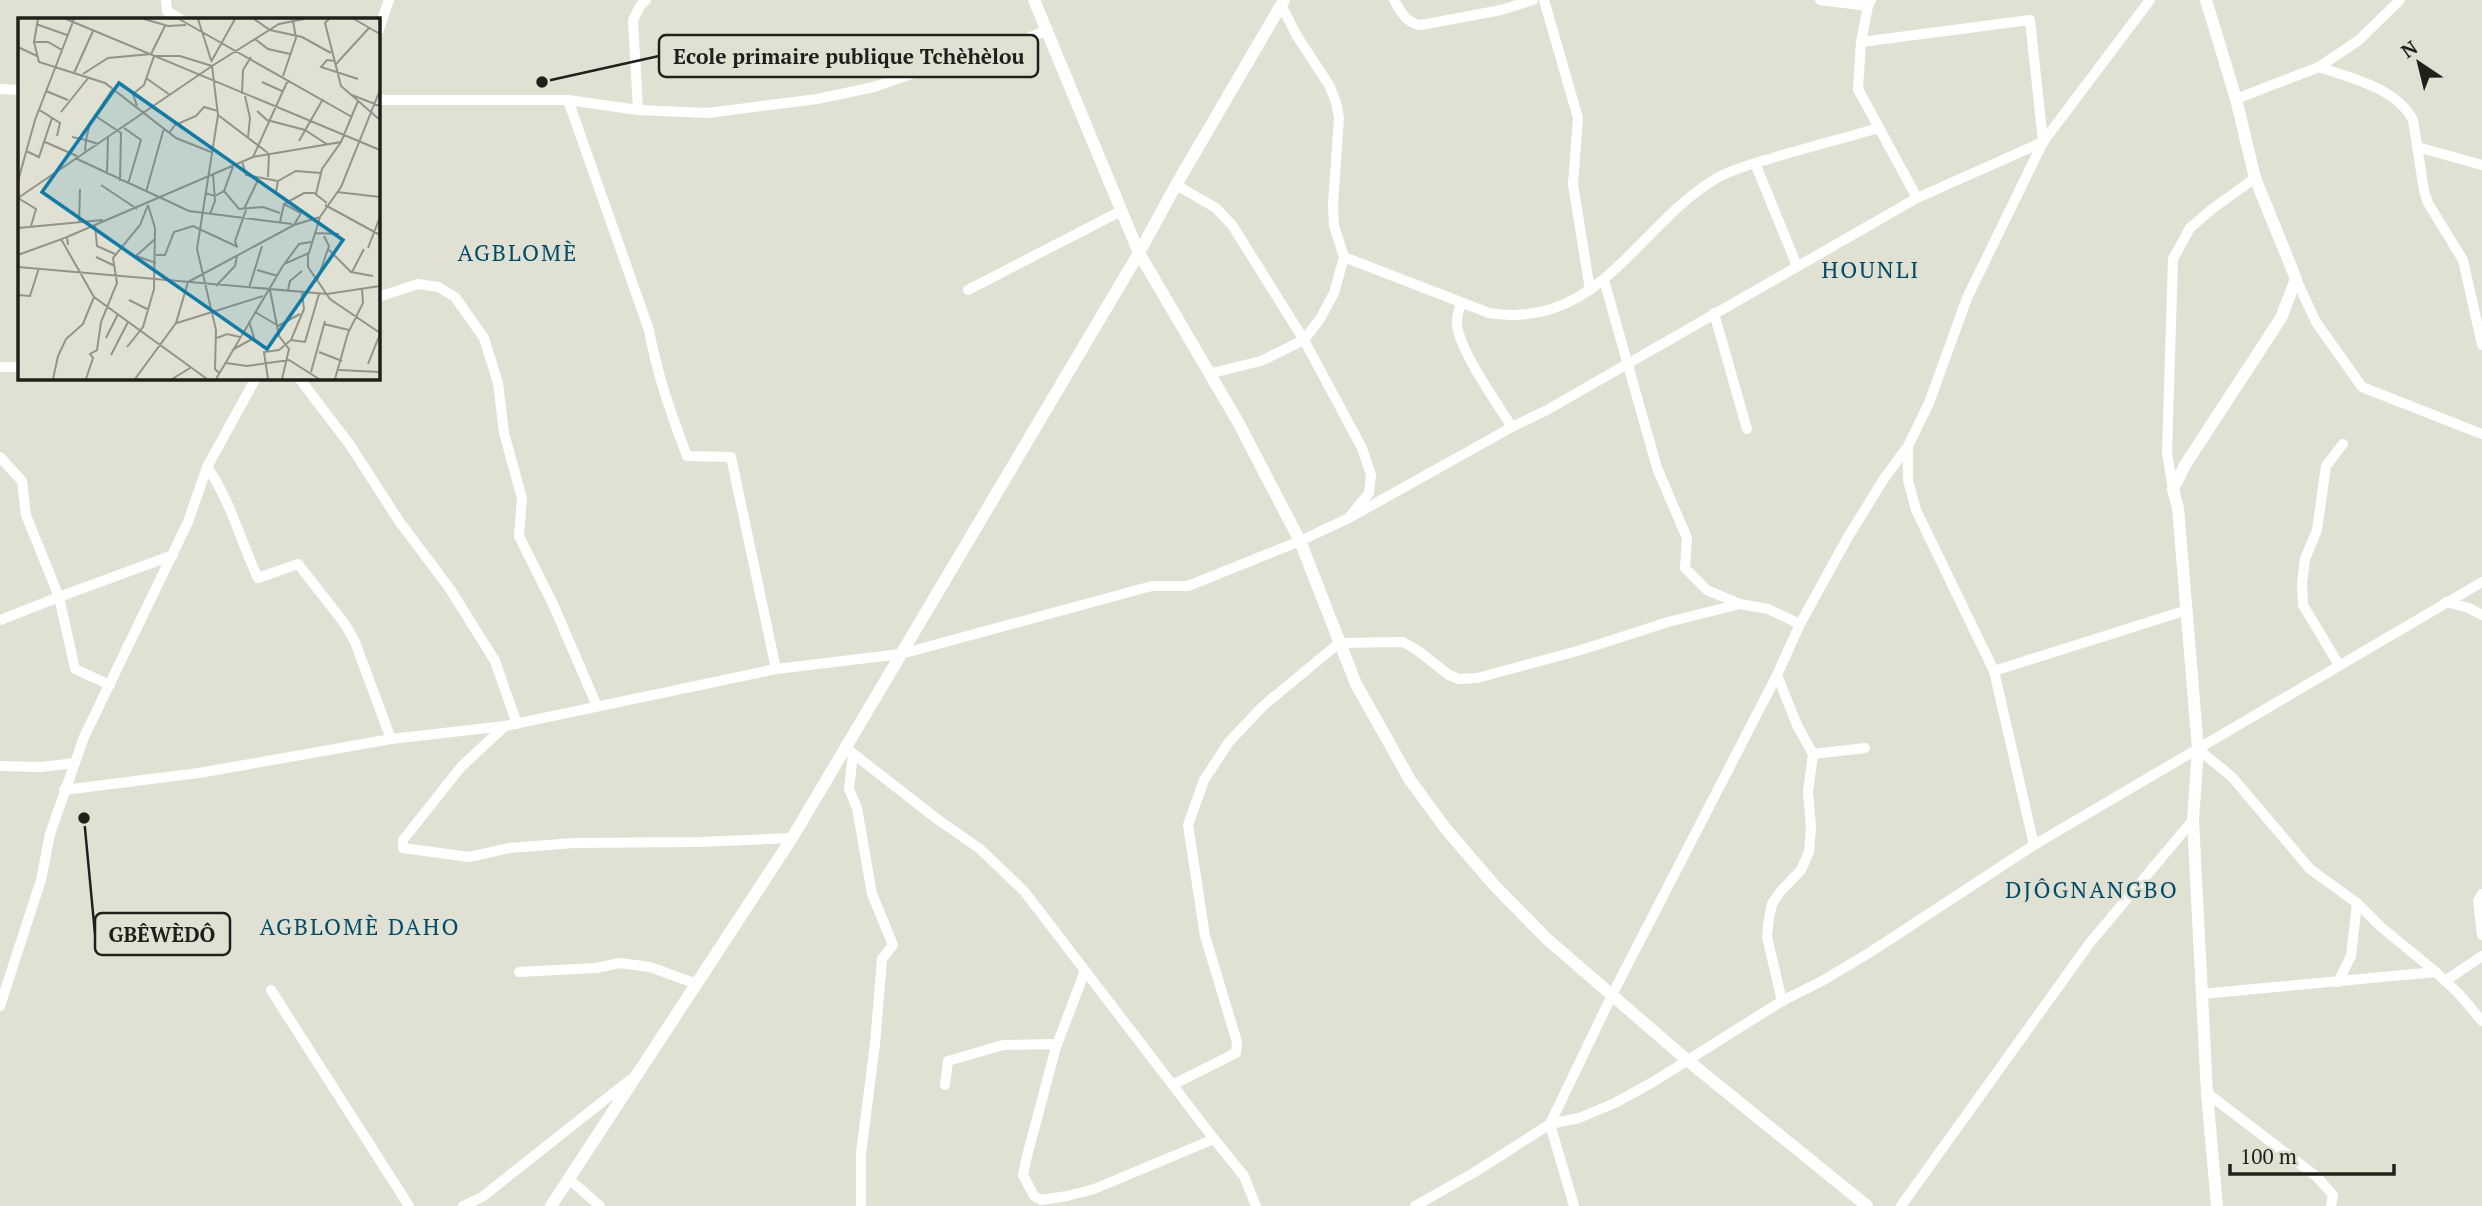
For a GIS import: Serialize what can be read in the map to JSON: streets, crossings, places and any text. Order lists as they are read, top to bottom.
{
  "districts": [
    "AGBLOMÈ",
    "HOUNLI",
    "DJÔGNANGBO",
    "AGBLOMÈ DAHO"
  ],
  "places": ["Ecole primaire publique Tchèhèlou", "GBÊWÈDÔ"],
  "scale_bar": "100 m",
  "north": "top left"
}
